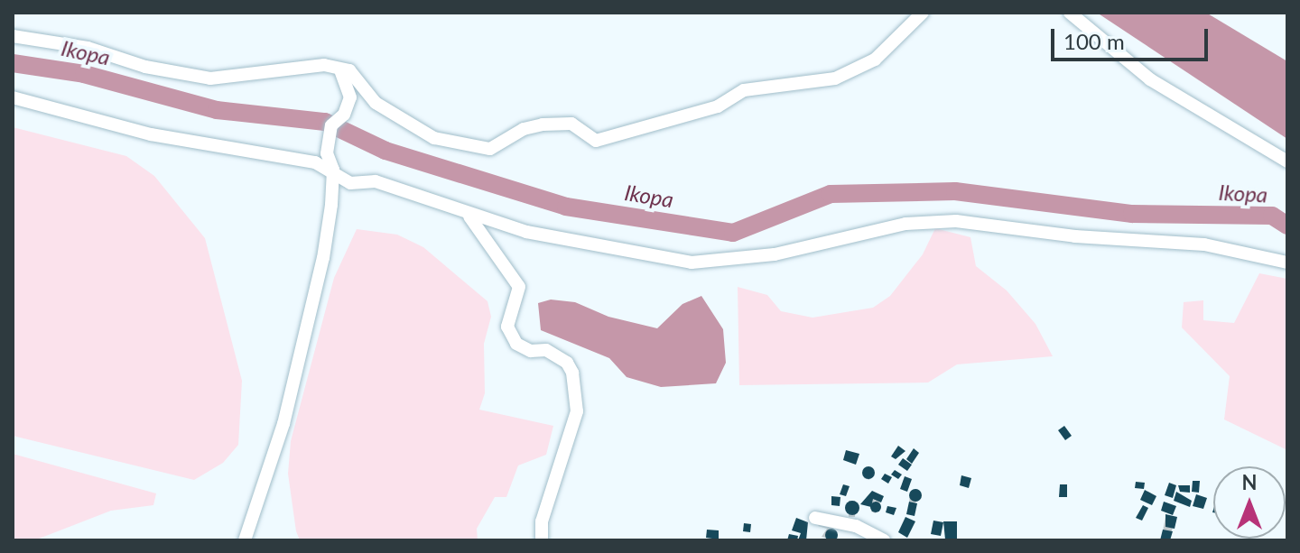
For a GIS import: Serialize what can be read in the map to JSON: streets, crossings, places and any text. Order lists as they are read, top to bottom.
{
  "water": ["Ikopa"],
  "scale_bar": "100 m",
  "north": "top"
}
